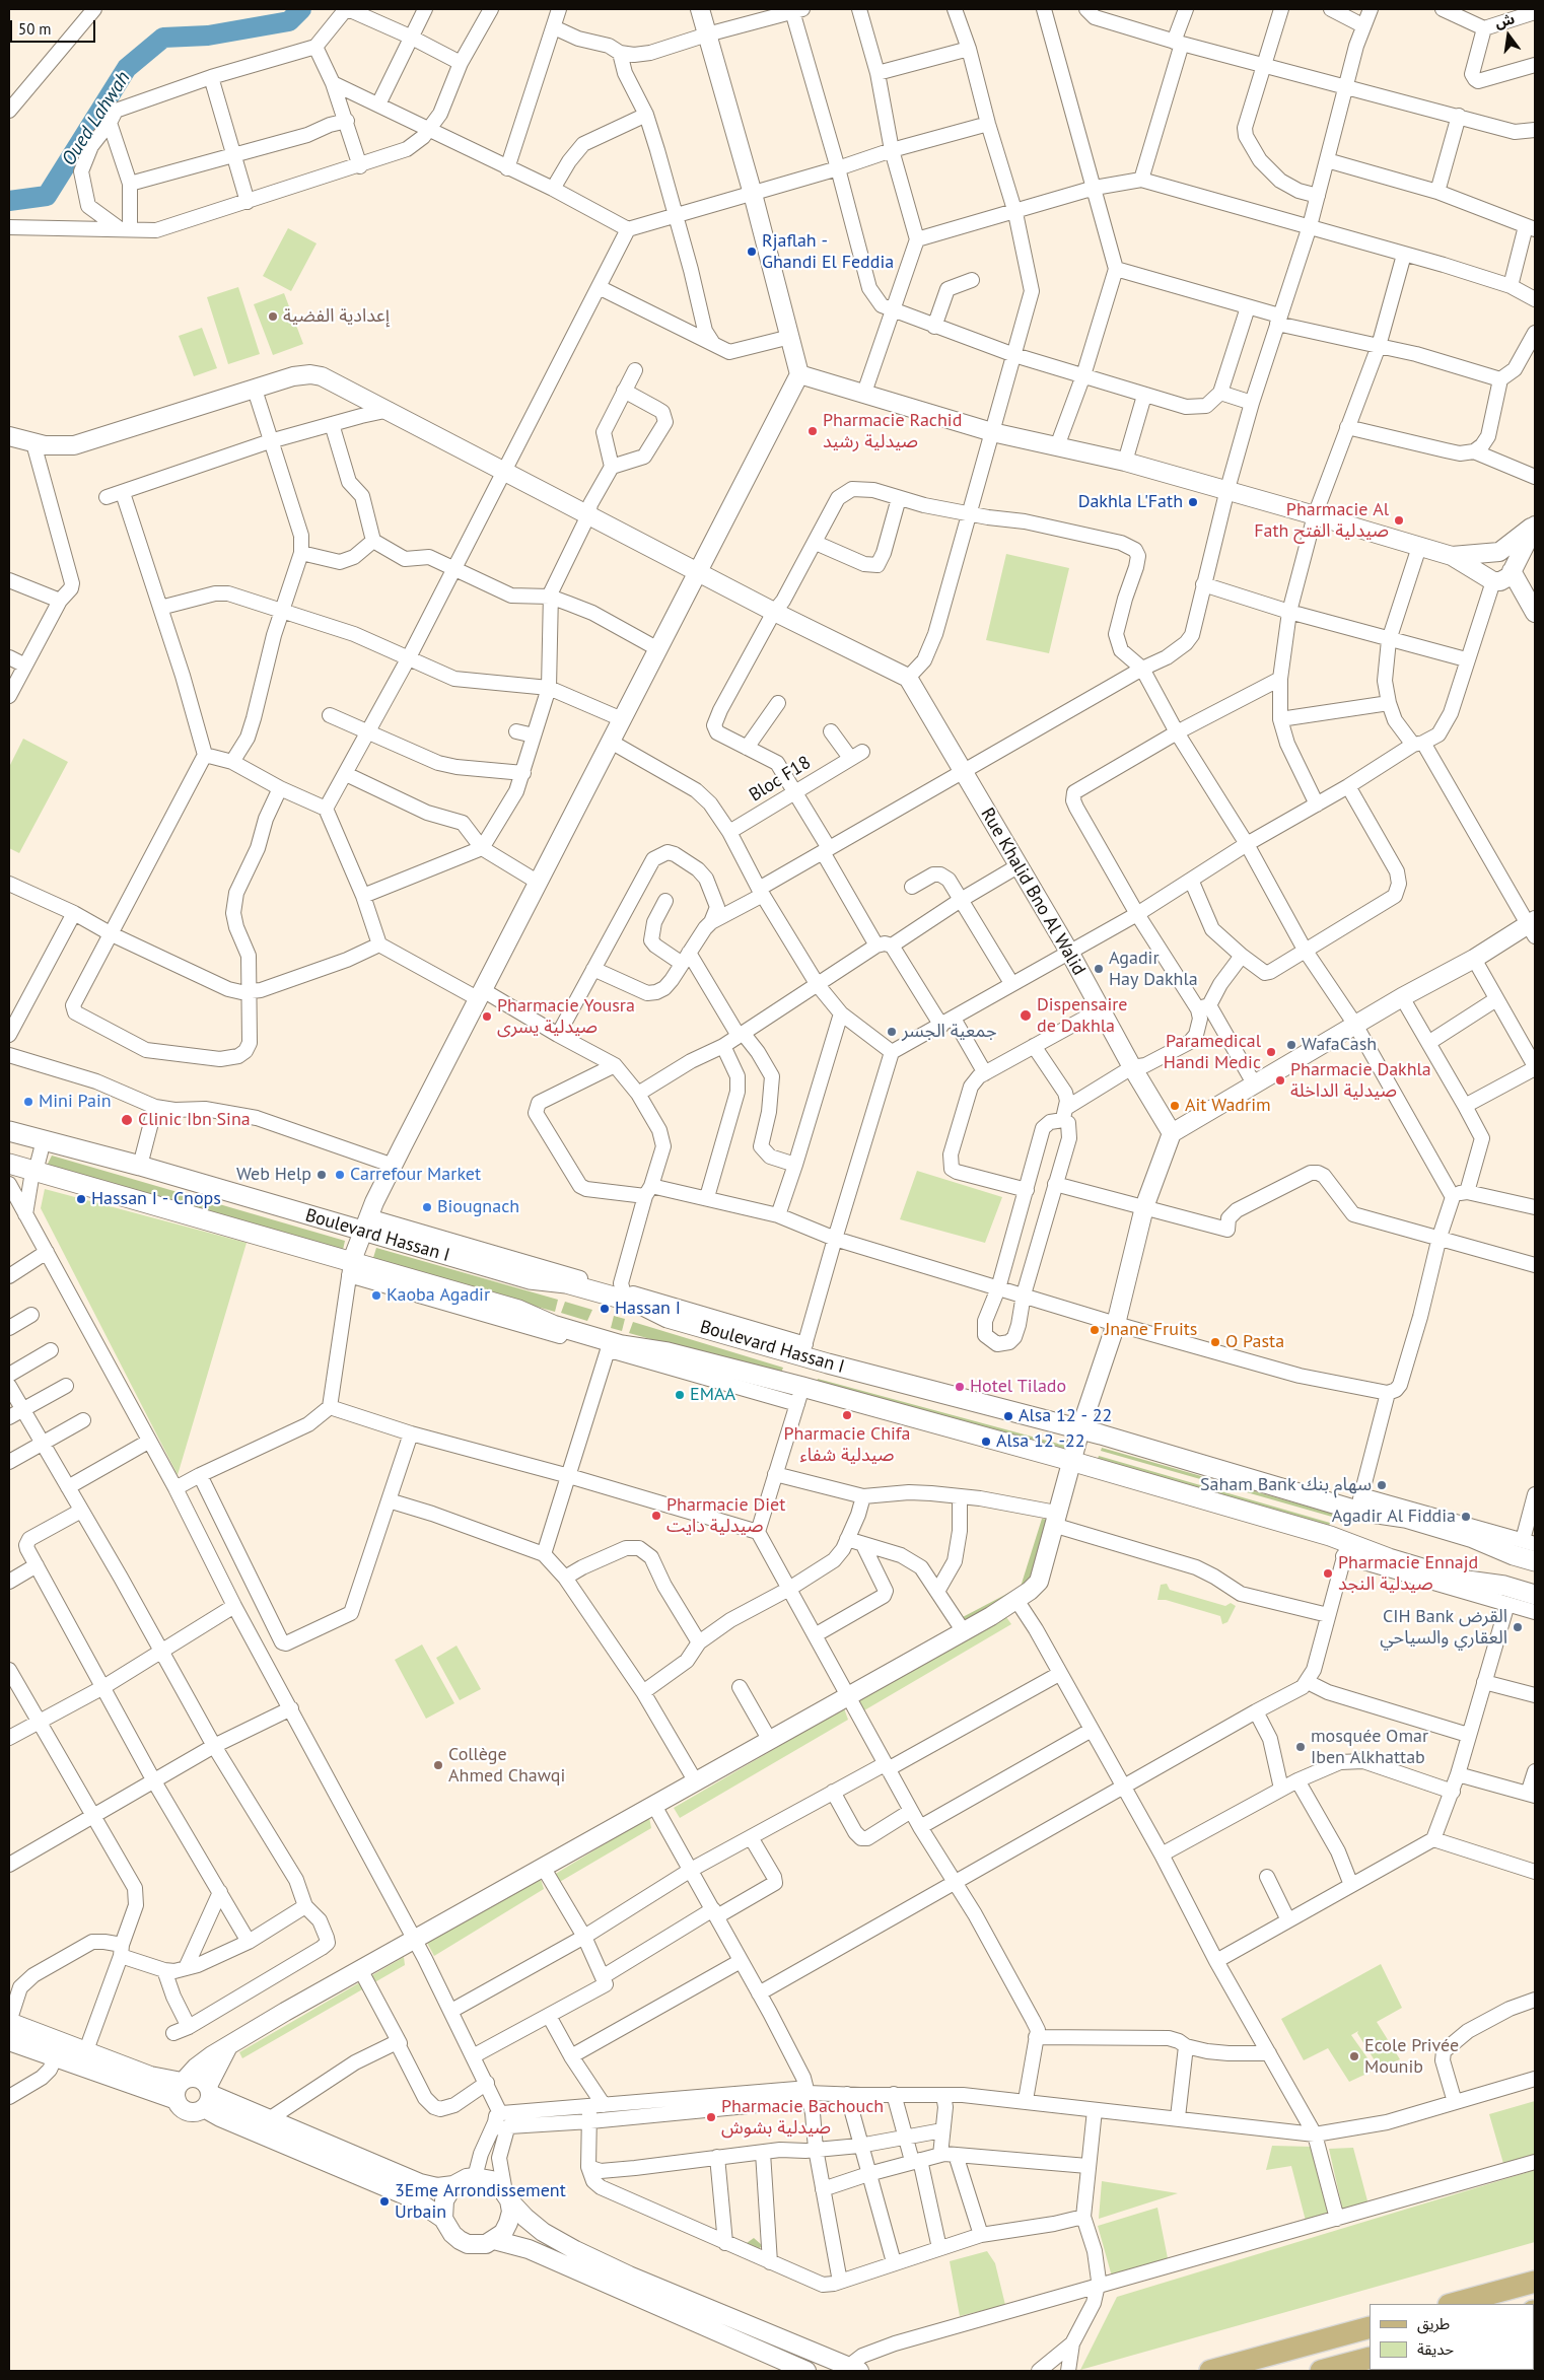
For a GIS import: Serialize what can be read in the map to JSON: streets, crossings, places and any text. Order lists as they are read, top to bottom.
{
  "streets": {
    "main road": ["Boulevard Hassan I"],
    "street": ["Bloc F18", "Rue Khalid Bno Al Walid"]
  },
  "water": ["Oued Lahwah"],
  "places": [
    "Rjaflah - Ghandi El Feddia",
    "إعدادية الفضية",
    "Pharmacie Rachid صيدلية رشيد",
    "Dakhla L'Fath",
    "Pharmacie Al Fath صيدلية الفتح",
    "Agadir Hay Dakhla",
    "Dispensaire de Dakhla",
    "Pharmacie Yousra صيدلية يسرى",
    "جمعية الجسر",
    "WafaCash",
    "Paramedical Handi Medic",
    "Pharmacie Dakhla صيدلية الداخلة",
    "Mini Pain",
    "Ait Wadrim",
    "Clinic Ibn Sina",
    "Web Help",
    "Carrefour Market",
    "Hassan I - Cnops",
    "Biougnach",
    "Kaoba Agadir",
    "Hassan I",
    "Jnane Fruits",
    "O Pasta",
    "Hotel Tilado",
    "EMAA",
    "Pharmacie Chifa صيدلية شفاء",
    "Alsa 12 - 22",
    "Alsa 12 -22",
    "Saham Bank سهام بنك",
    "Pharmacie Diet صيدلية دايت",
    "Agadir Al Fiddia",
    "Pharmacie Ennajd صيدلية النجد",
    "CIH Bank القرض العقاري والسياحي",
    "mosquée Omar Iben Alkhattab",
    "Collège Ahmed Chawqi",
    "Ecole Privée Mounib",
    "Pharmacie Bachouch صيدلية بشوش",
    "3Eme Arrondissement Urbain"
  ],
  "legend": ["طريق", "حديقة"],
  "scale_bar": "50 m",
  "north": "top"
}
